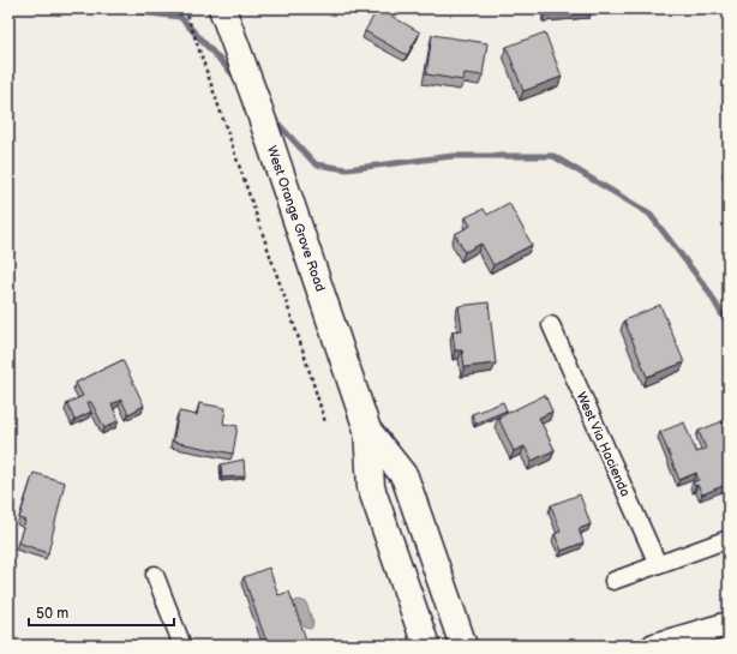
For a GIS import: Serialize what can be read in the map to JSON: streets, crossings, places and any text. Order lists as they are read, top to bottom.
{
  "streets": {
    "main road": ["West Orange Grove Road"],
    "street": ["West Via Hacienda"]
  },
  "scale_bar": "50 m"
}
